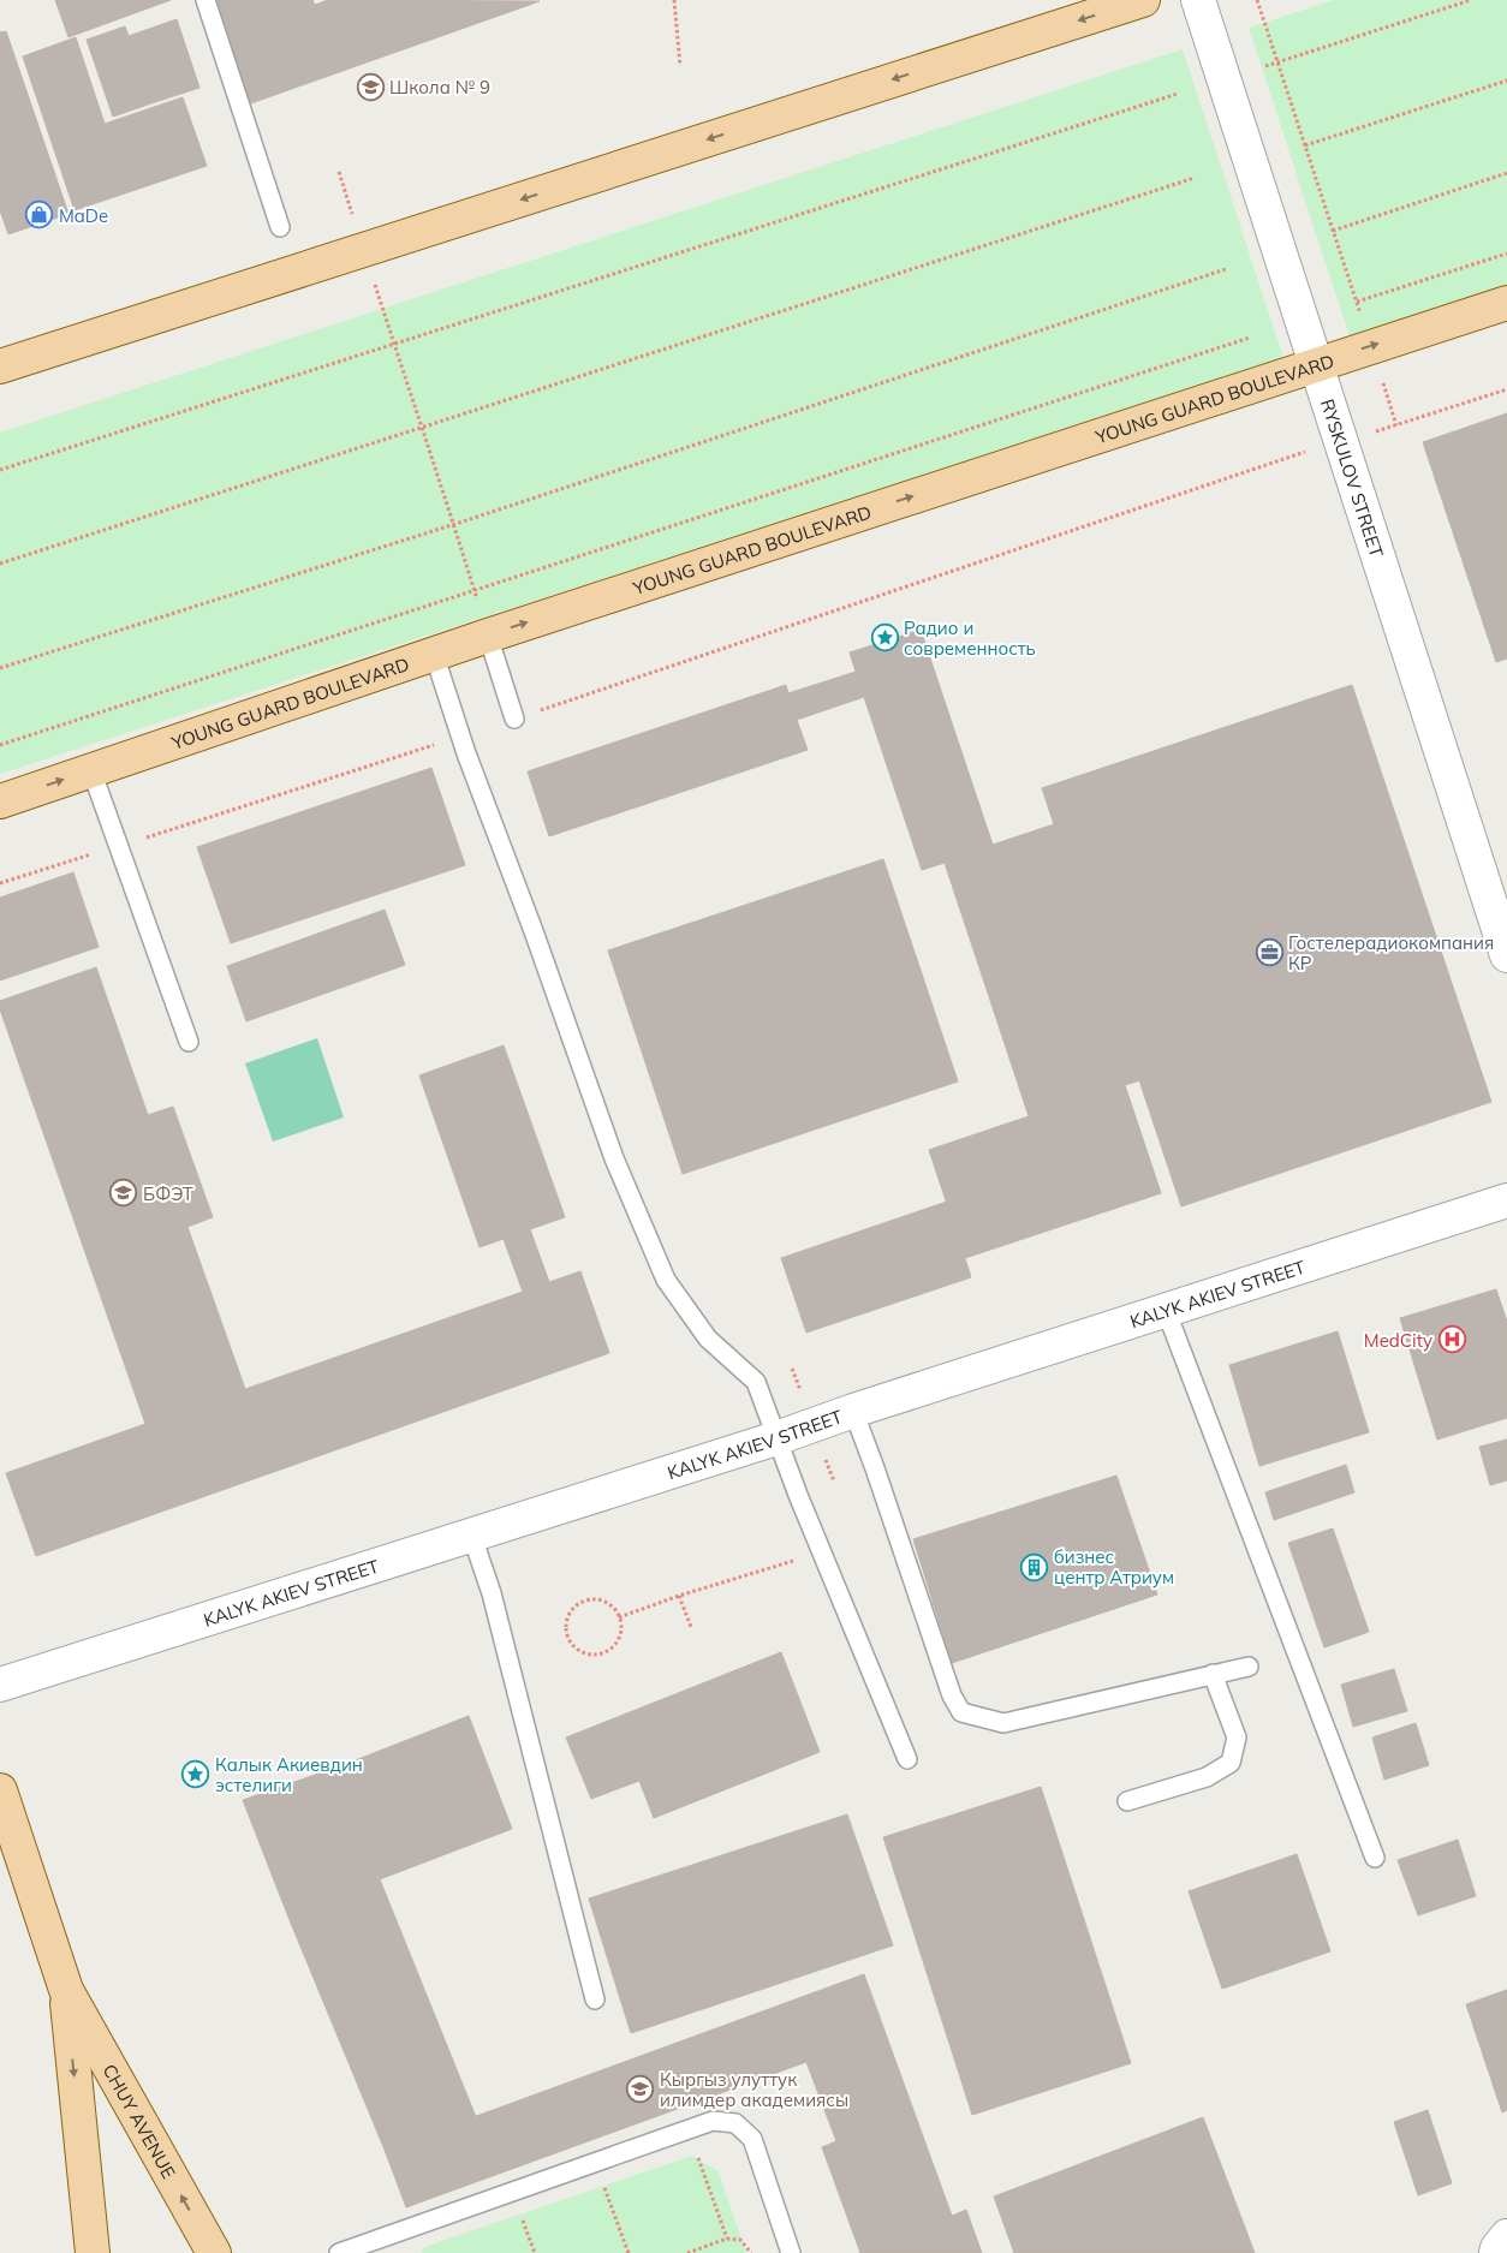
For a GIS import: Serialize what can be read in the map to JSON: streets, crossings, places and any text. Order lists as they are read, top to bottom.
{
  "streets": {
    "main road": ["YOUNG GUARD BOULEVARD", "CHUY AVENUE"],
    "street": ["RYSKULOV STREET", "KALYK AKIEV STREET"]
  },
  "crossings": [
    ["YOUNG GUARD BOULEVARD", "RYSKULOV STREET"]
  ],
  "one_way": ["YOUNG GUARD BOULEVARD"],
  "places": {
    "school or university": ["Школа № 9", "БФЭТ", "Кыргыз улуттук илимдер академиясы"],
    "shop": ["MaDe"],
    "place": ["Радио и современность", "Калык Акиевдин эстелиги"],
    "office": ["Гостелерадиокомпания КР"],
    "hospital": ["MedCity"],
    "building": ["бизнес центр Атриум"]
  }
}
